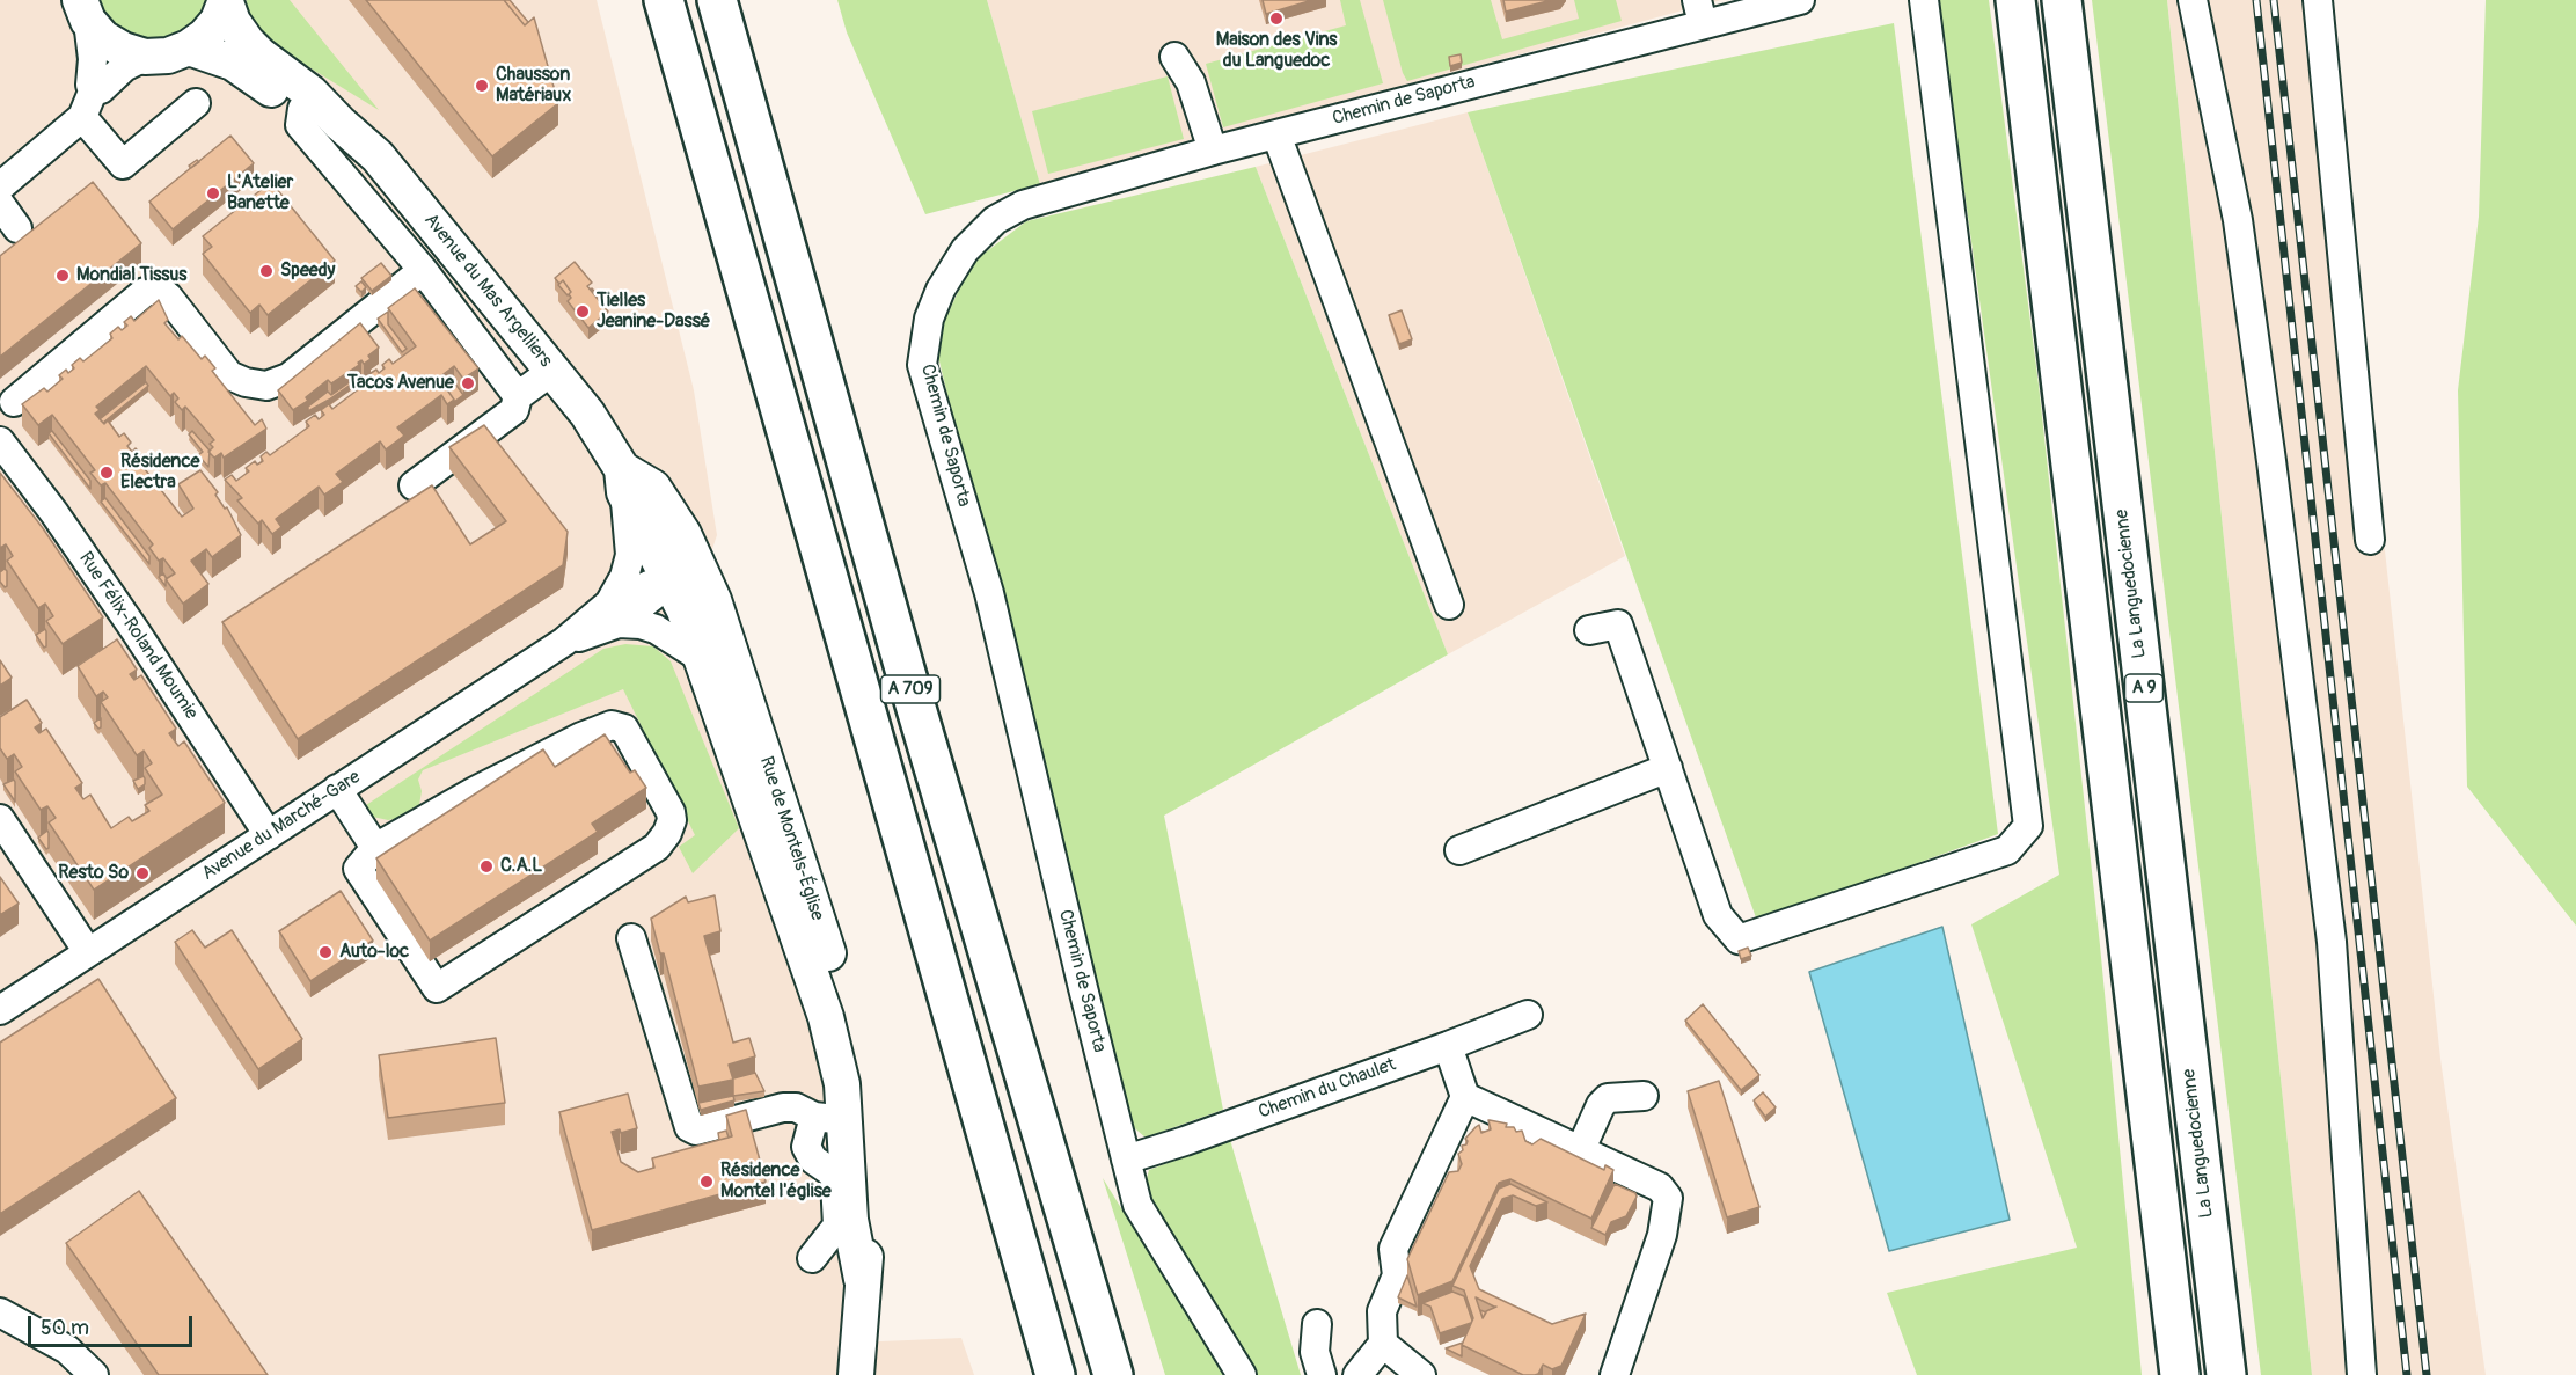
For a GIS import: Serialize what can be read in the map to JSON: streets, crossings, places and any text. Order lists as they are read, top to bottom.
{
  "streets": {
    "highway": ["La Languedocienne", "A 9", "A 709"],
    "main road": ["Avenue du Mas Argelliers", "Rue de Montels-Église"],
    "street": [
      "Chemin de Saporta",
      "Rue Félix-Roland Moumie",
      "Avenue du Marché-Gare",
      "Chemin du Chaulet"
    ]
  },
  "crossings": [
    ["Chemin de Saporta", "Chemin du Chaulet"],
    ["Avenue du Mas Argelliers", "Avenue du Marché-Gare"],
    ["Avenue du Mas Argelliers", "Rue de Montels-Église"],
    ["Rue Félix-Roland Moumie", "Avenue du Marché-Gare"],
    ["Avenue du Marché-Gare", "Rue de Montels-Église"]
  ],
  "places": [
    "Maison des Vins du Languedoc",
    "Chausson Matériaux",
    "L'Atelier Banette",
    "Speedy",
    "Mondial Tissus",
    "Tielles Jeanine-Dassé",
    "Tacos Avenue",
    "Résidence Electra",
    "C.A.L",
    "Resto So",
    "Auto-loc",
    "Résidence Montel l'église"
  ],
  "scale_bar": "50 m"
}
